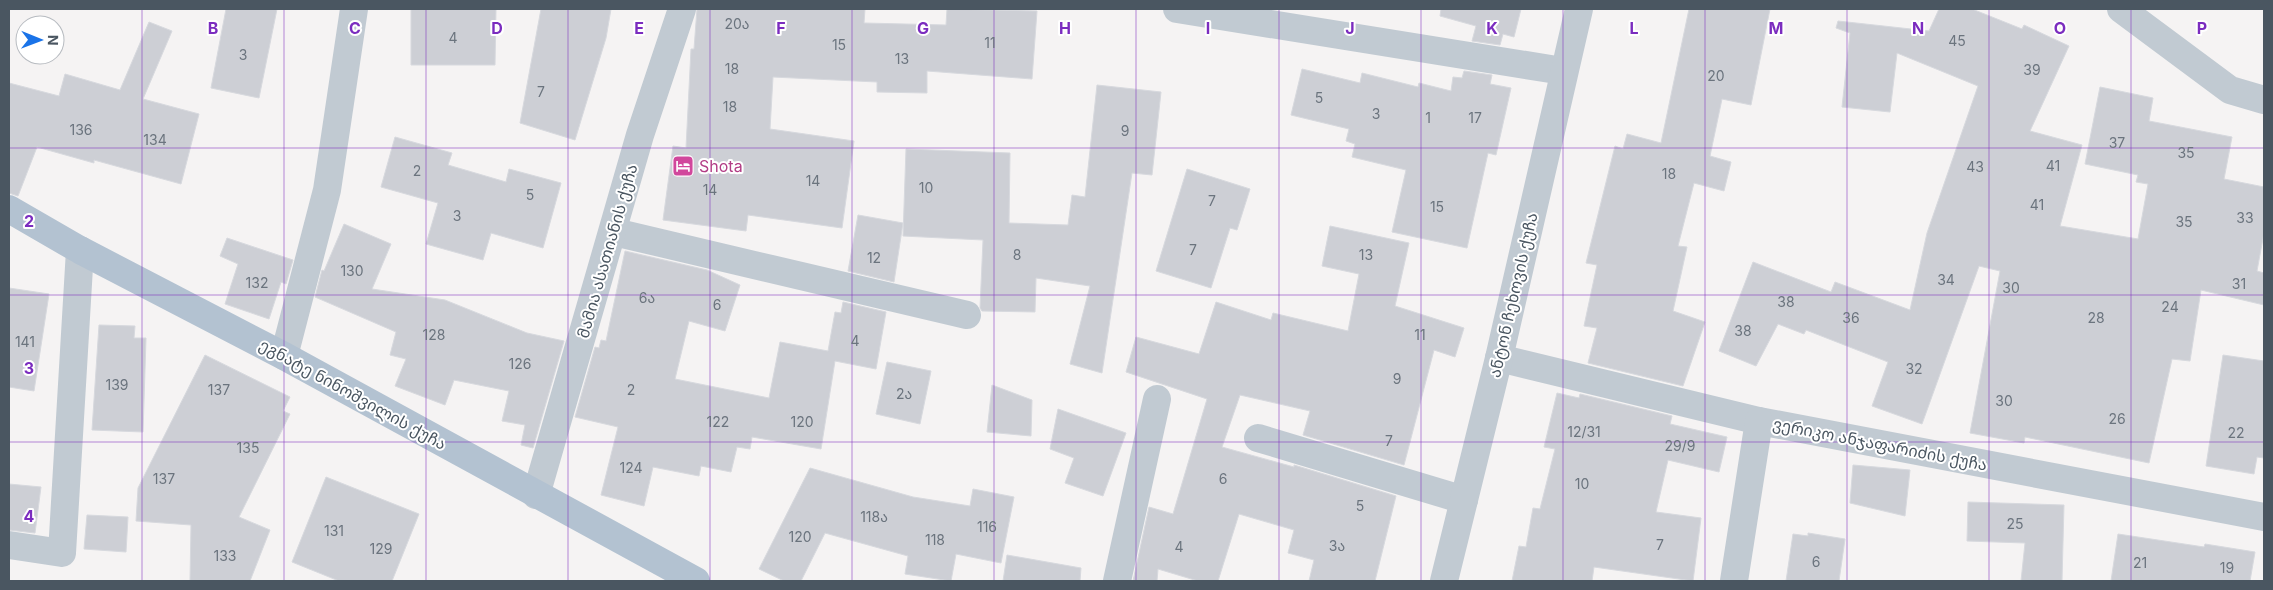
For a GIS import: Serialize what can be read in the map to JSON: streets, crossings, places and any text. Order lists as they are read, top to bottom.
{
  "streets": {
    "main road": ["ეგნატე ნინოშვილის ქუჩა"],
    "street": ["მამია ასათიანის ქუჩა", "ანტონ ჩეხოვის ქუჩა", "ვერიკო ანჯაფარიძის ქუჩა"]
  },
  "crossings": [
    ["მამია ასათიანის ქუჩა", "ეგნატე ნინოშვილის ქუჩა"],
    ["ანტონ ჩეხოვის ქუჩა", "ვერიკო ანჯაფარიძის ქუჩა"]
  ],
  "places": {
    "hotel": ["Shota"]
  },
  "house_numbers": [
    "20ა",
    "4",
    "45",
    "11",
    "15",
    "3",
    "13",
    "18",
    "39",
    "20",
    "7",
    "5",
    "18",
    "3",
    "1",
    "17",
    "136",
    "9",
    "134",
    "37",
    "35",
    "41",
    "43",
    "2",
    "18",
    "14",
    "10",
    "14",
    "5",
    "7",
    "41",
    "15",
    "3",
    "33",
    "35",
    "7",
    "8",
    "13",
    "12",
    "130",
    "34",
    "132",
    "31",
    "30",
    "6ა",
    "38",
    "6",
    "24",
    "36",
    "28",
    "38",
    "128",
    "11",
    "4",
    "141",
    "126",
    "32",
    "9",
    "139",
    "137",
    "2",
    "2ა",
    "30",
    "26",
    "122",
    "120",
    "12/31",
    "22",
    "7",
    "29/9",
    "135",
    "124",
    "137",
    "6",
    "10",
    "5",
    "118ა",
    "25",
    "116",
    "131",
    "120",
    "118",
    "7",
    "3ა",
    "4",
    "129",
    "133",
    "6",
    "21",
    "19"
  ],
  "north": "right",
  "grid": {
    "columns": [
      "B",
      "C",
      "D",
      "E",
      "F",
      "G",
      "H",
      "I",
      "J",
      "K",
      "L",
      "M",
      "N",
      "O",
      "P"
    ],
    "rows": ["2", "3", "4"]
  }
}
